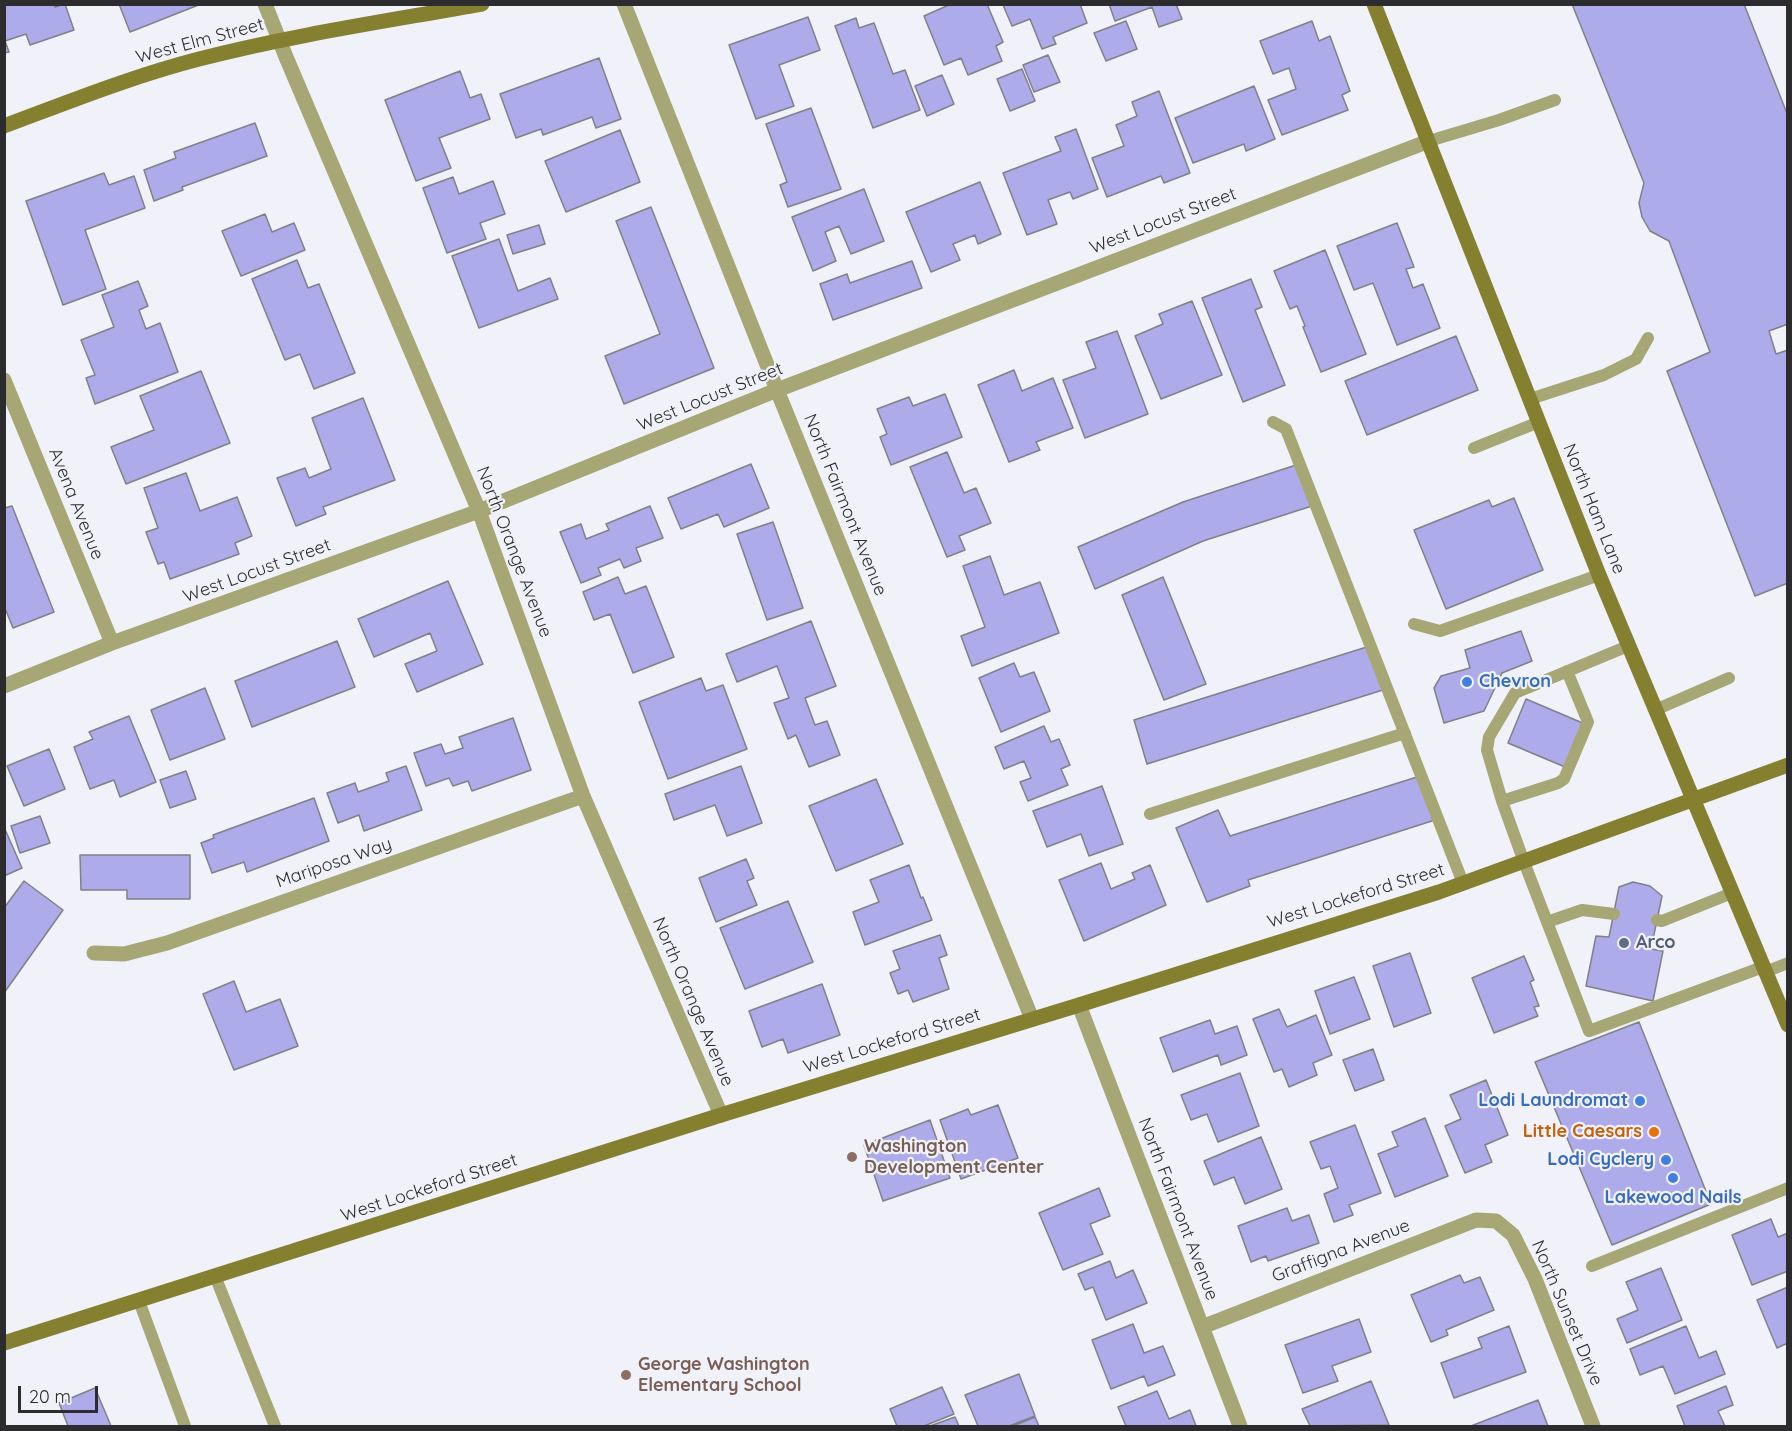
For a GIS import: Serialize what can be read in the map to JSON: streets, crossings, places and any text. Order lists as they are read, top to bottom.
{
  "streets": {
    "street": [
      "West Elm Street",
      "West Locust Street",
      "Avena Avenue",
      "North Fairmont Avenue",
      "North Ham Lane",
      "North Orange Avenue",
      "Mariposa Way",
      "West Lockeford Street",
      "Graffigna Avenue",
      "North Sunset Drive"
    ]
  },
  "crossings": [
    ["West Elm Street", "North Orange Avenue"],
    ["West Locust Street", "Avena Avenue"],
    ["West Locust Street", "North Fairmont Avenue"],
    ["West Locust Street", "North Ham Lane"],
    ["West Locust Street", "North Orange Avenue"],
    ["North Fairmont Avenue", "West Lockeford Street"],
    ["North Fairmont Avenue", "Graffigna Avenue"],
    ["North Ham Lane", "West Lockeford Street"],
    ["North Orange Avenue", "Mariposa Way"],
    ["North Orange Avenue", "West Lockeford Street"],
    ["Graffigna Avenue", "North Sunset Drive"]
  ],
  "places": [
    "Chevron",
    "Arco",
    "Lodi Laundromat",
    "Little Caesars",
    "Washington Development Center",
    "Lodi Cyclery",
    "Lakewood Nails",
    "George Washington Elementary School"
  ],
  "scale_bar": "20 m"
}
